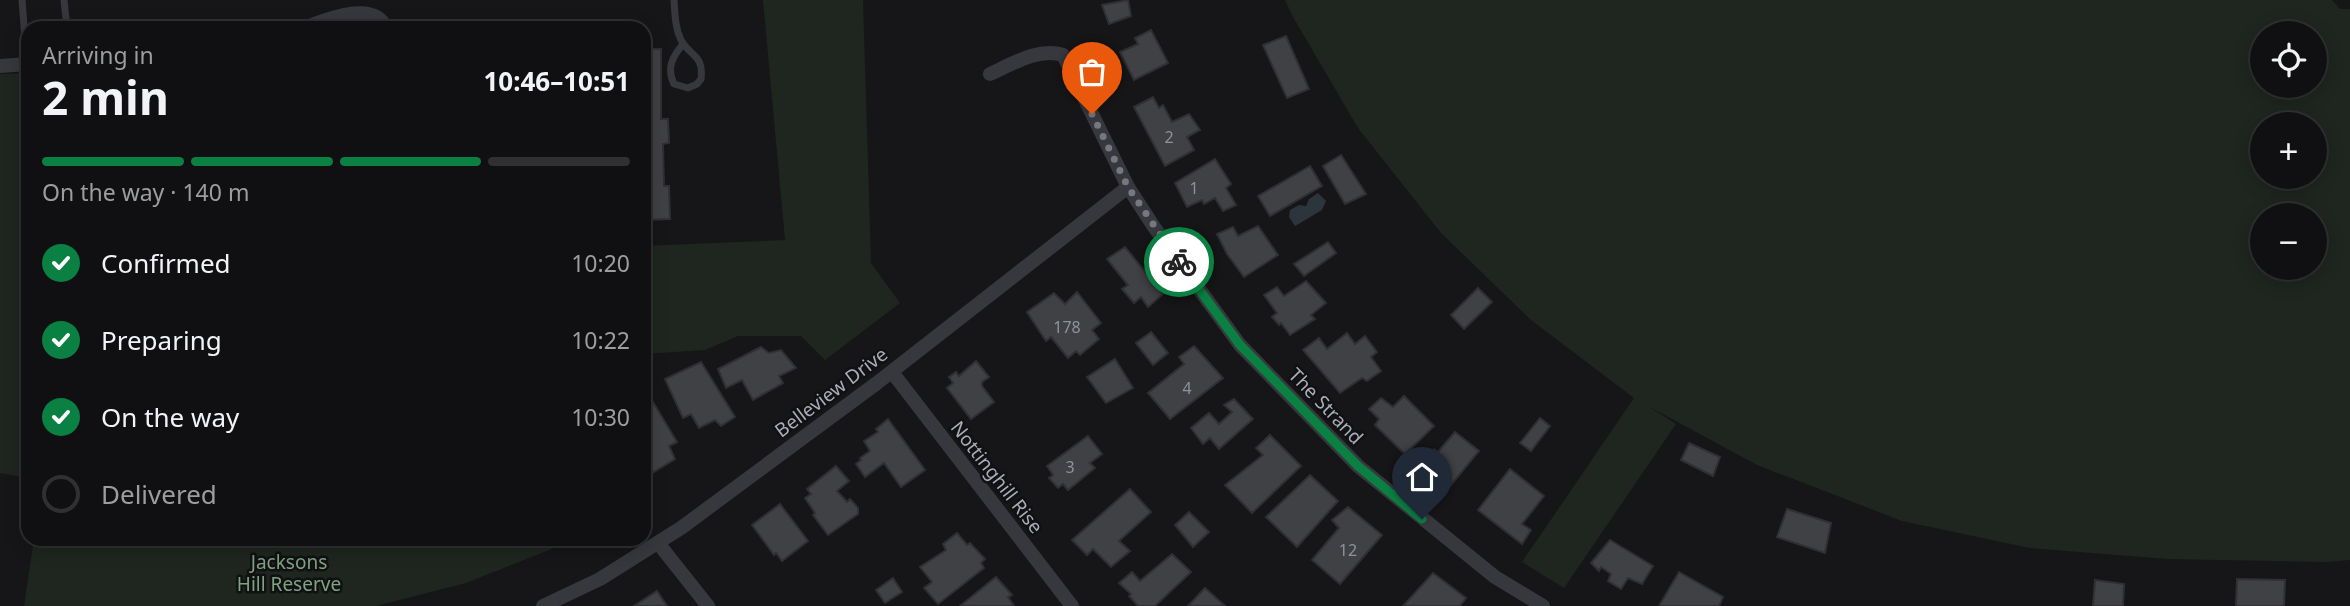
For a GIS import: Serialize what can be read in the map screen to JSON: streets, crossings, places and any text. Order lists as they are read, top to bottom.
{
  "streets": {
    "street": ["Belleview Drive", "The Strand", "Nottinghill Rise"]
  },
  "crossings": [
    ["Belleview Drive", "The Strand"],
    ["Belleview Drive", "Nottinghill Rise"]
  ],
  "parks": ["Jacksons Hill Reserve"],
  "house_numbers": [
    "2",
    "1",
    "178",
    "4",
    "3",
    "12"
  ],
  "page": {
    "map_buttons": ["+", "−"],
    "heading": ["2 min", "Arriving in", "10:46–10:51"],
    "bar": "On the way · 140 m",
    "list": [
      ["Confirmed", "10:20"],
      ["Preparing", "10:22"],
      ["On the way", "10:30"],
      "Delivered"
    ]
  }
}
